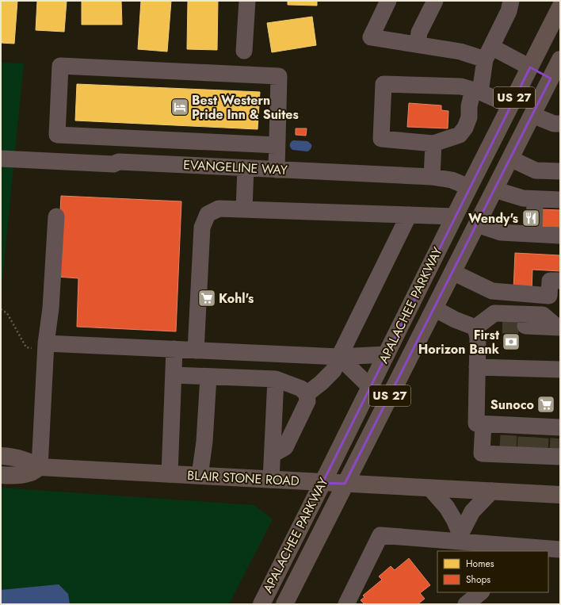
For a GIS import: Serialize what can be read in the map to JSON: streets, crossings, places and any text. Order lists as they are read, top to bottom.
{
  "streets": {
    "main road": ["US 27", "APALACHEE PARKWAY", "BLAIR STONE ROAD"],
    "street": ["EVANGELINE WAY"]
  },
  "crossings": [
    ["EVANGELINE WAY", "APALACHEE PARKWAY"],
    ["APALACHEE PARKWAY", "BLAIR STONE ROAD"]
  ],
  "places": {
    "hotel": ["Best Western Pride Inn & Suites"],
    "restaurant": ["Wendy's"],
    "supermarket": ["Kohl's", "Sunoco"],
    "bank": ["First Horizon Bank"]
  },
  "legend": ["Homes", "Shops"]
}
